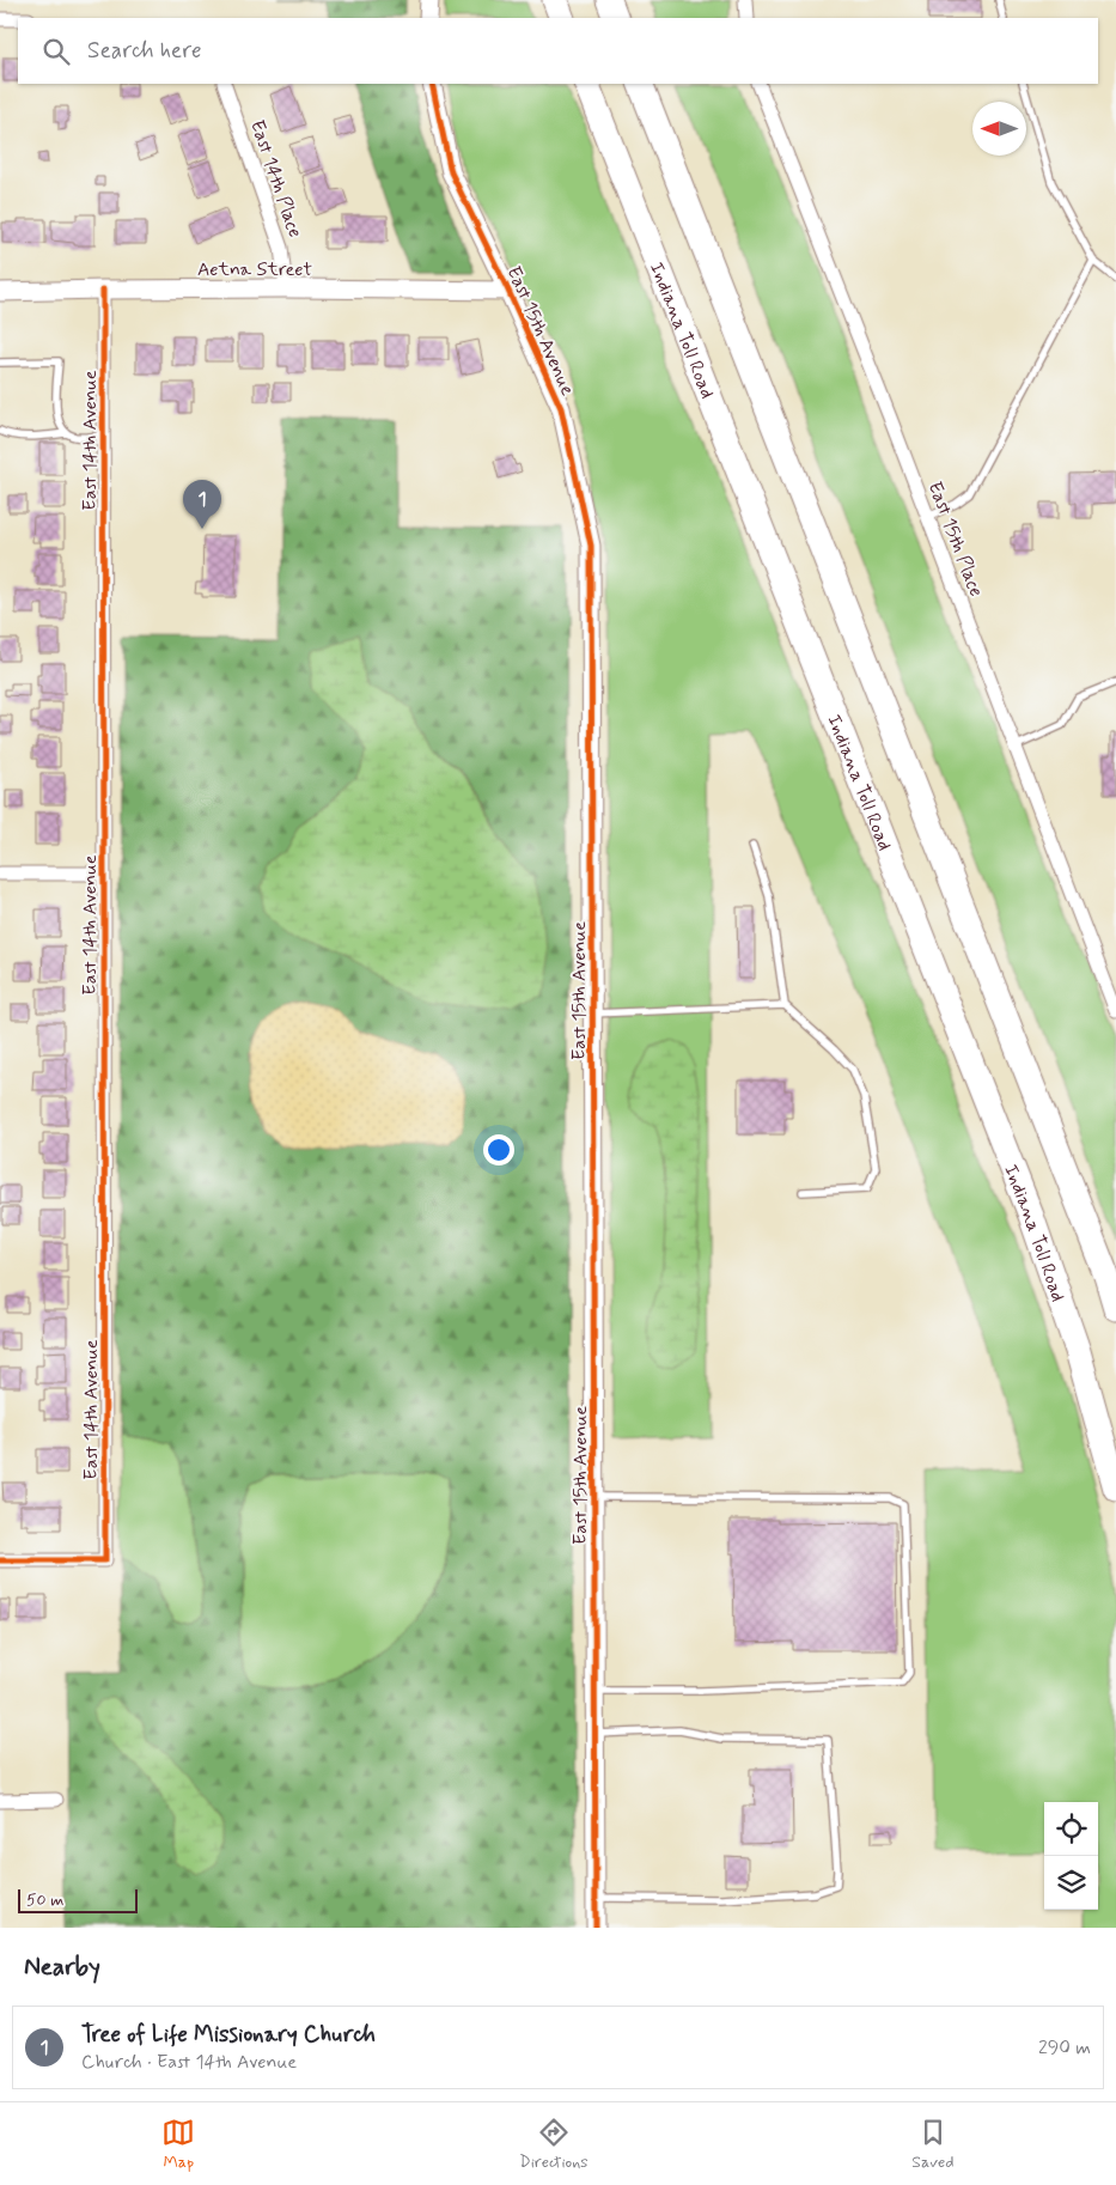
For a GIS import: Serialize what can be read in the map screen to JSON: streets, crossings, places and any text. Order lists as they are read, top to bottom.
{
  "streets": {
    "highway": ["Indiana Toll Road"],
    "street": [
      "East 14th Place",
      "Aetna Street",
      "East 15th Avenue",
      "East 14th Avenue",
      "East 15th Place"
    ]
  },
  "crossings": [
    ["East 14th Place", "Aetna Street"],
    ["Aetna Street", "East 15th Avenue"],
    ["Aetna Street", "East 14th Avenue"]
  ],
  "scale_bar": "50 m",
  "north": "left",
  "page": {
    "search": "Search here",
    "pins": "1",
    "scale": "50 m",
    "heading": "Nearby",
    "list": [
      {
        "mark": "1",
        "name": "Tree of Life Missionary Church",
        "note": "Church · East 14th Avenue",
        "value": "290 m"
      }
    ],
    "nav": ["Map", "Directions", "Saved"]
  }
}
